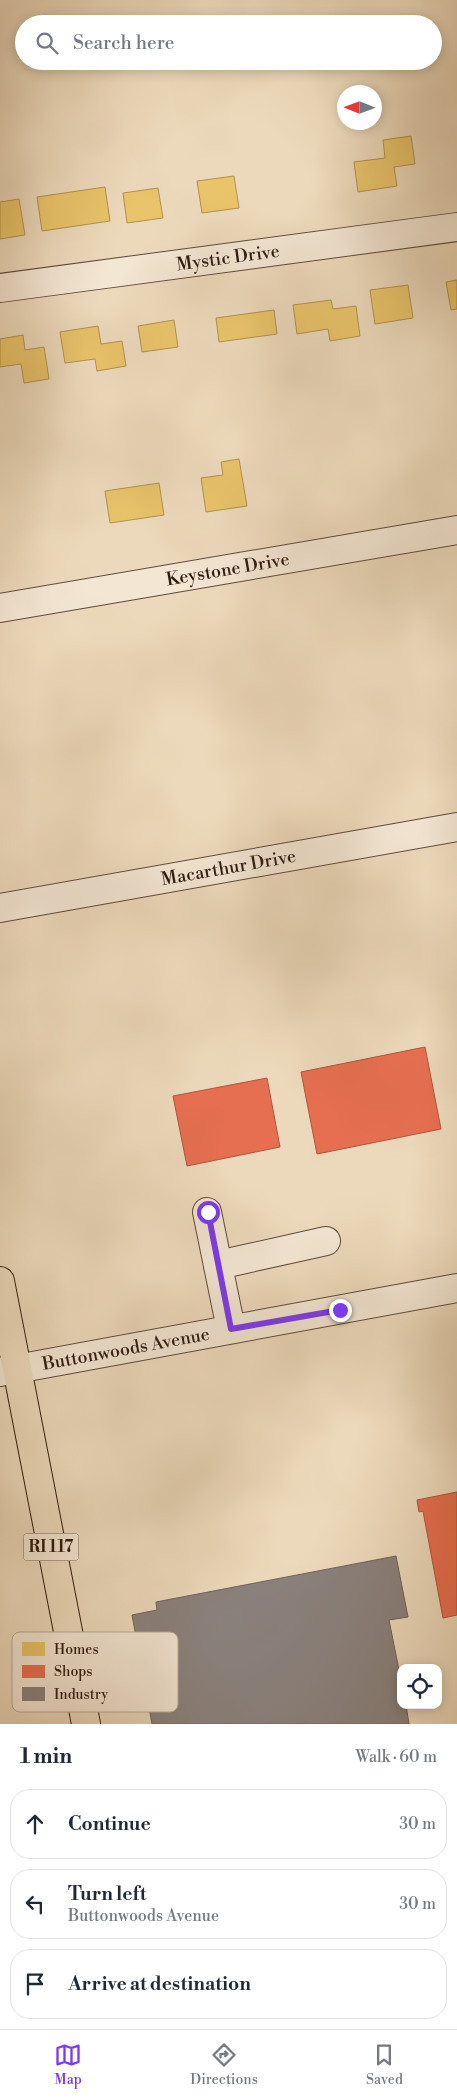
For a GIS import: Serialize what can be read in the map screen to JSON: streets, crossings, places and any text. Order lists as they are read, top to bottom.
{
  "streets": {
    "main road": ["RI 117"],
    "street": [
      "Mystic Drive",
      "Keystone Drive",
      "Macarthur Drive",
      "Buttonwoods Avenue"
    ]
  },
  "crossings": [
    ["Buttonwoods Avenue", "RI 117"]
  ],
  "legend": ["Homes", "Shops", "Industry"],
  "north": "left",
  "page": {
    "search": "Search here",
    "heading": ["1 min", "Walk · 60 m"],
    "list": [
      ["Continue", "30 m"],
      ["Turn left", "Buttonwoods Avenue", "30 m"],
      "Arrive at destination"
    ],
    "nav": ["Map", "Directions", "Saved"]
  }
}
